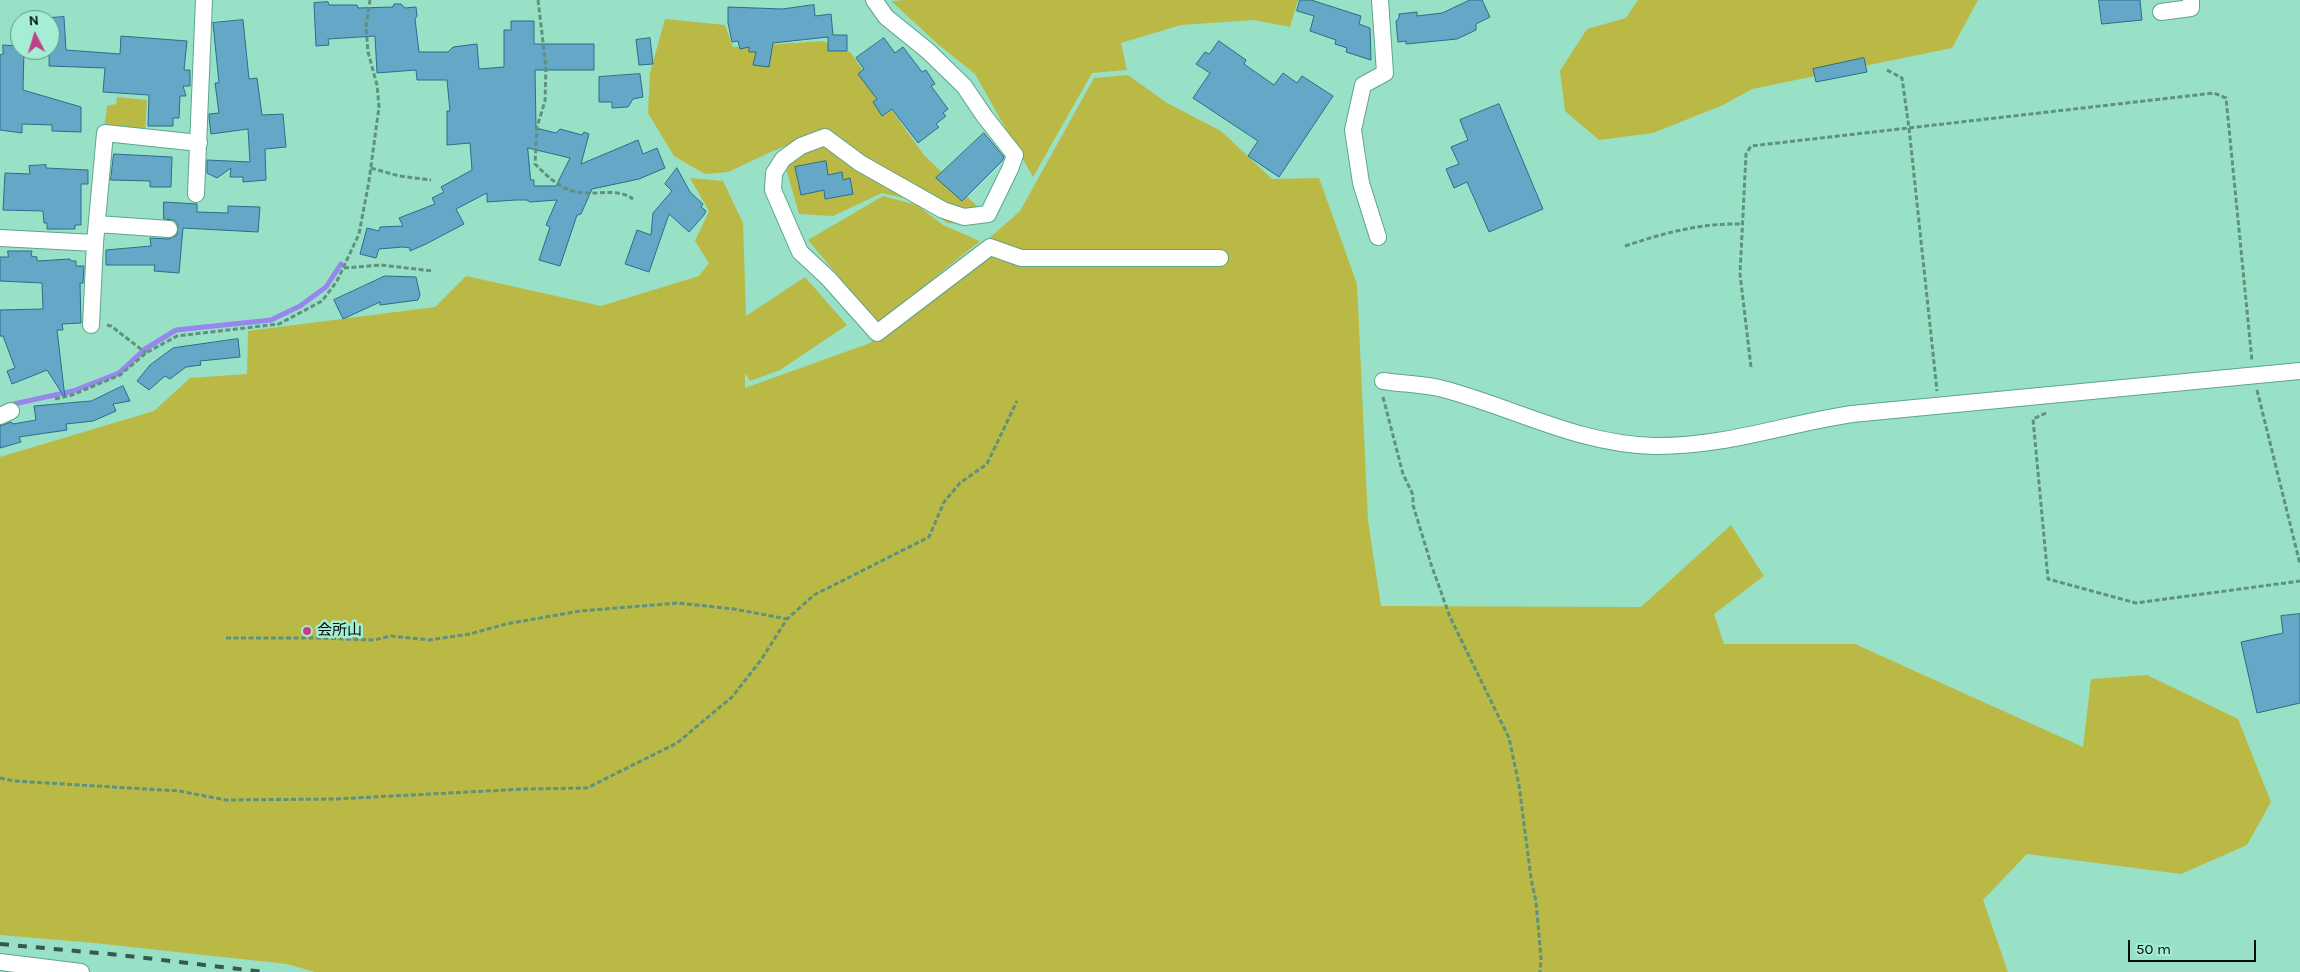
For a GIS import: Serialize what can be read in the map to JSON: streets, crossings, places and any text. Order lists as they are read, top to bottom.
{
  "places": ["会所山"],
  "scale_bar": "50 m",
  "north": "top"
}
